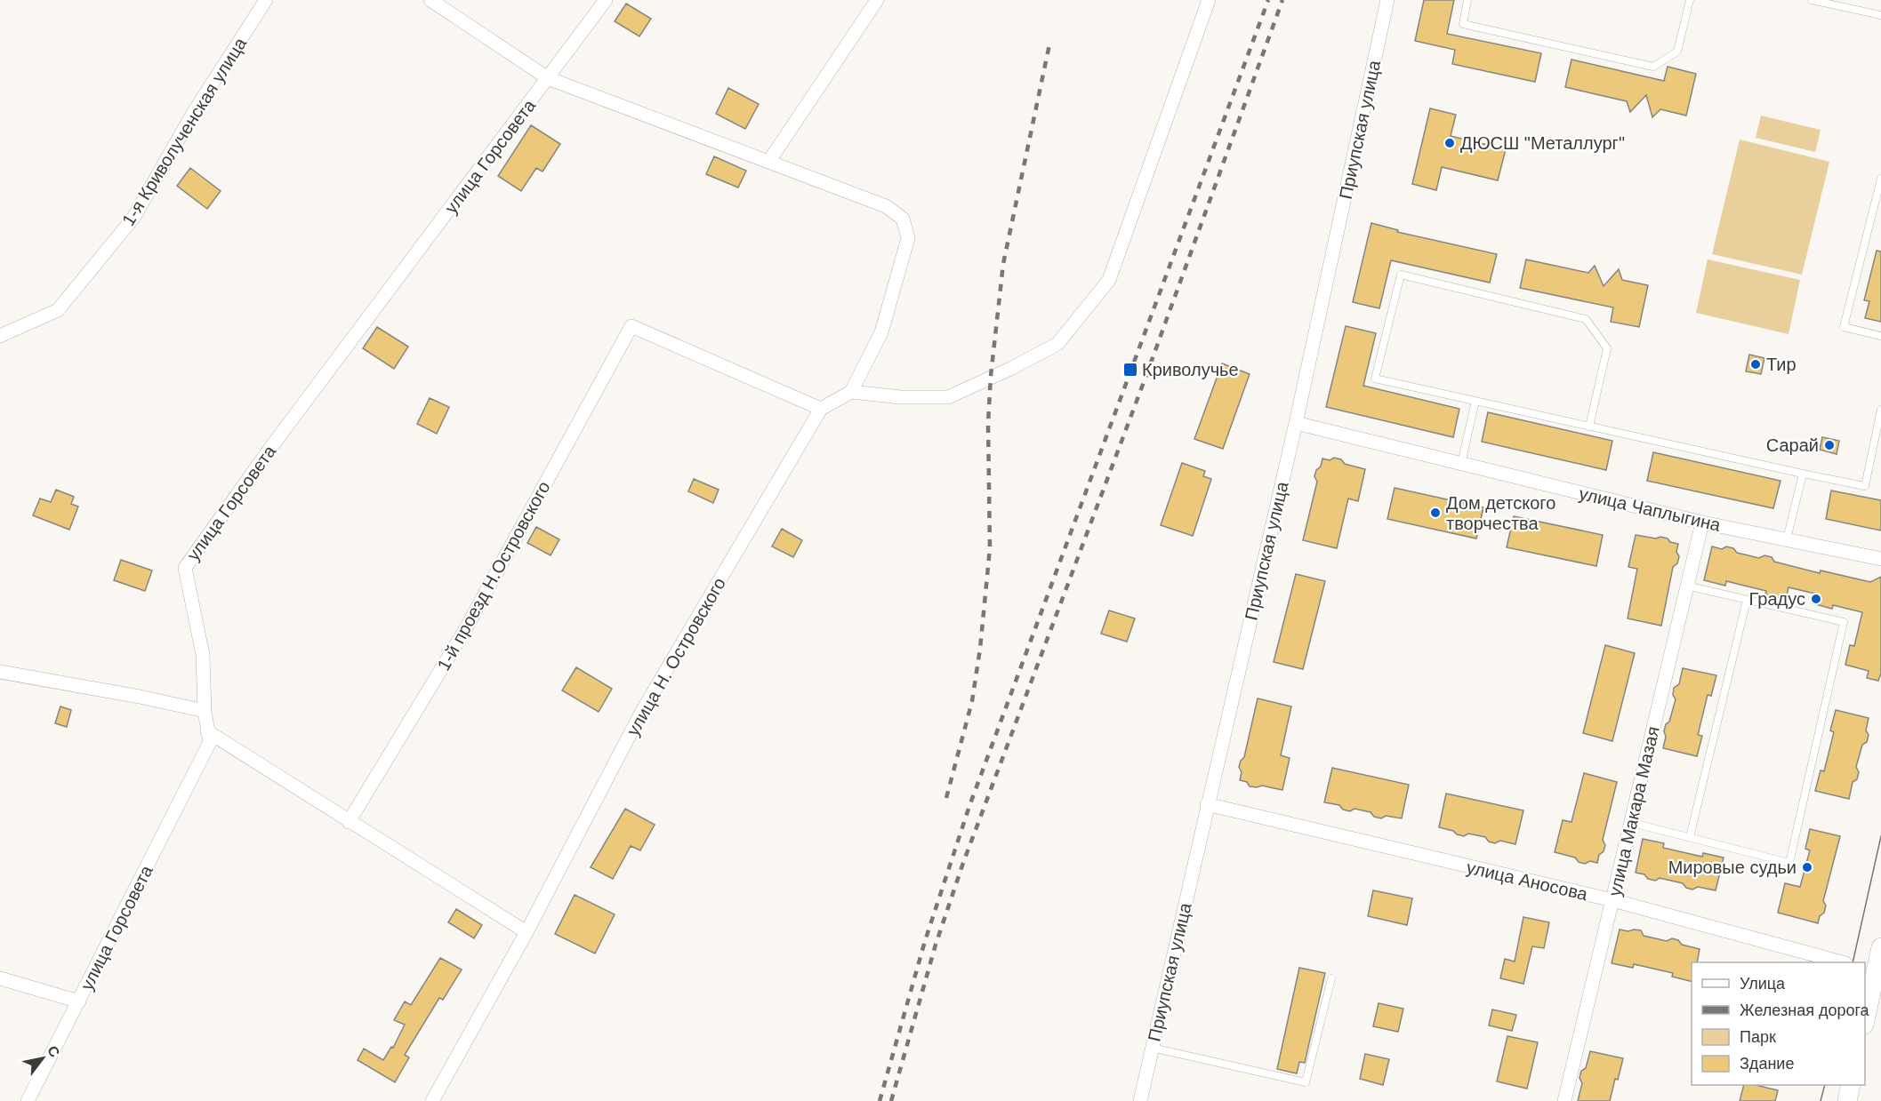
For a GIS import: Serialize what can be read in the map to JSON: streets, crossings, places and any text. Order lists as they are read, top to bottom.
{
  "streets": {
    "street": [
      "Приупская улица",
      "1-я Криволученская улица",
      "улица Горсовета",
      "улица Чаплыгина",
      "1-й проезд Н.Островского",
      "улица Н. Островского",
      "улица Макара Мазая",
      "улица Аносова"
    ]
  },
  "crossings": [
    ["Приупская улица", "улица Чаплыгина"],
    ["Приупская улица", "улица Аносова"],
    ["улица Чаплыгина", "улица Макара Мазая"],
    ["1-й проезд Н.Островского", "улица Н. Островского"],
    ["улица Макара Мазая", "улица Аносова"]
  ],
  "places": {
    "other": [
      "ДЮСШ \"Металлург\"",
      "Тир",
      "Сарай",
      "Дом детского творчества",
      "Градус",
      "Мировые судьи"
    ],
    "transit": ["Криволучье"]
  },
  "legend": [
    "Улица",
    "Железная дорога",
    "Парк",
    "Здание"
  ],
  "north": "top right"
}
